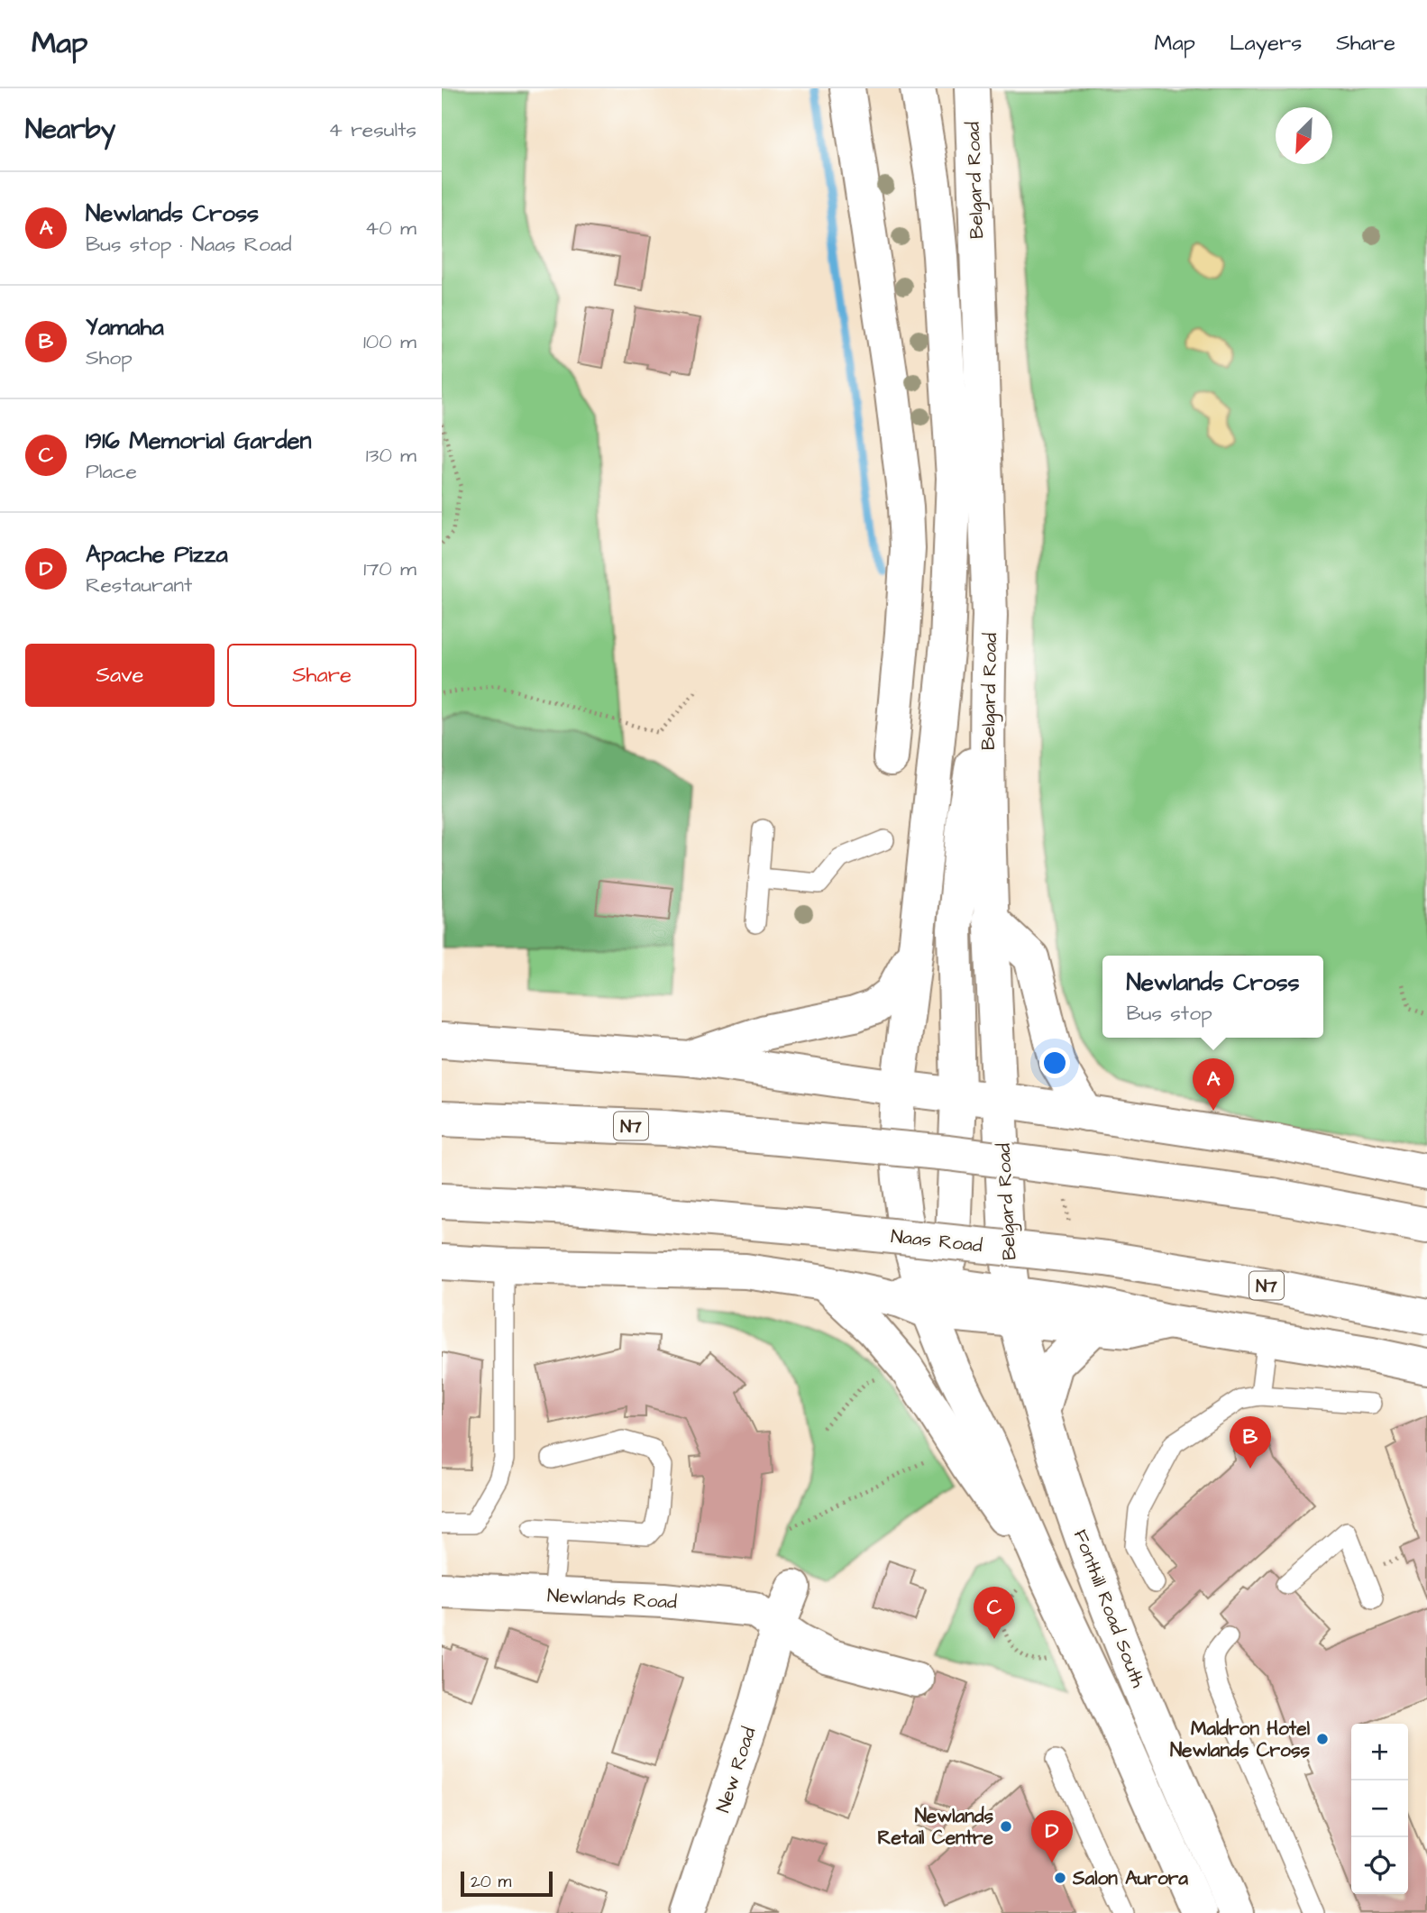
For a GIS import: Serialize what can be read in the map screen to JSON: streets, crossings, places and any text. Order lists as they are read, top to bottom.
{
  "streets": {
    "main road": [
      "Belgard Road",
      "N7",
      "Naas Road",
      "Newlands Road",
      "Fonthill Road South",
      "New Road"
    ]
  },
  "crossings": [
    ["Belgard Road", "Fonthill Road South"],
    ["Newlands Road", "New Road"]
  ],
  "places": ["Maldron Hotel Newlands Cross", "Newlands Retail Centre", "Salon Aurora"],
  "scale_bar": "20 m",
  "north": "bottom left",
  "page": {
    "header": "Map",
    "nav": ["Map", "Layers", "Share"],
    "heading": ["Nearby", "4 results"],
    "list": [
      {
        "mark": "A",
        "name": "Newlands Cross",
        "note": "Bus stop · Naas Road",
        "value": "40 m"
      },
      {
        "mark": "B",
        "name": "Yamaha",
        "note": "Shop",
        "value": "100 m"
      },
      {
        "mark": "C",
        "name": "1916 Memorial Garden",
        "note": "Place",
        "value": "130 m"
      },
      {
        "mark": "D",
        "name": "Apache Pizza",
        "note": "Restaurant",
        "value": "170 m"
      }
    ],
    "buttons": ["Save", "Share"],
    "popup": ["Newlands Cross", "Bus stop"],
    "pins": [
      "A",
      "B",
      "C",
      "D"
    ],
    "map_buttons": ["+", "−"],
    "scale": "20 m"
  }
}
